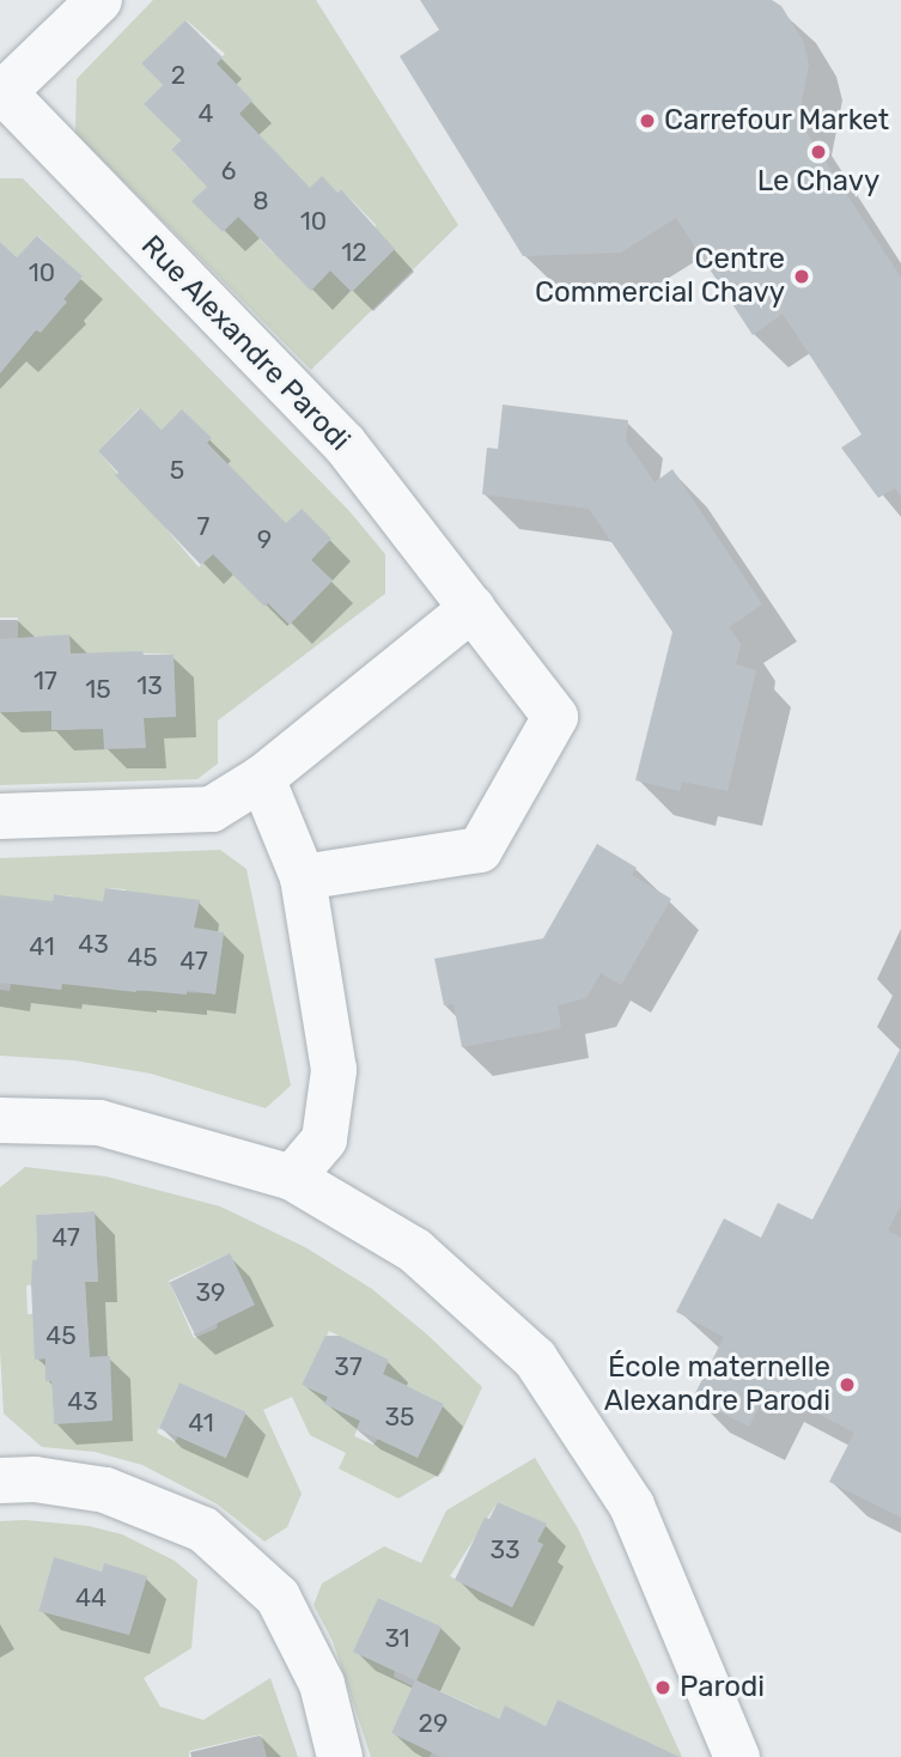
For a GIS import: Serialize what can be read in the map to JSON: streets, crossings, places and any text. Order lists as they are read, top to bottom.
{
  "streets": {
    "street": ["Rue Alexandre Parodi"]
  },
  "places": [
    "Carrefour Market",
    "Le Chavy",
    "Centre Commercial Chavy",
    "École maternelle Alexandre Parodi",
    "Parodi"
  ],
  "house_numbers": [
    "2",
    "4",
    "6",
    "8",
    "10",
    "12",
    "10",
    "5",
    "7",
    "9",
    "17",
    "13",
    "15",
    "43",
    "41",
    "45",
    "47",
    "47",
    "39",
    "45",
    "37",
    "43",
    "35",
    "41",
    "33",
    "44",
    "31",
    "29"
  ]
}
